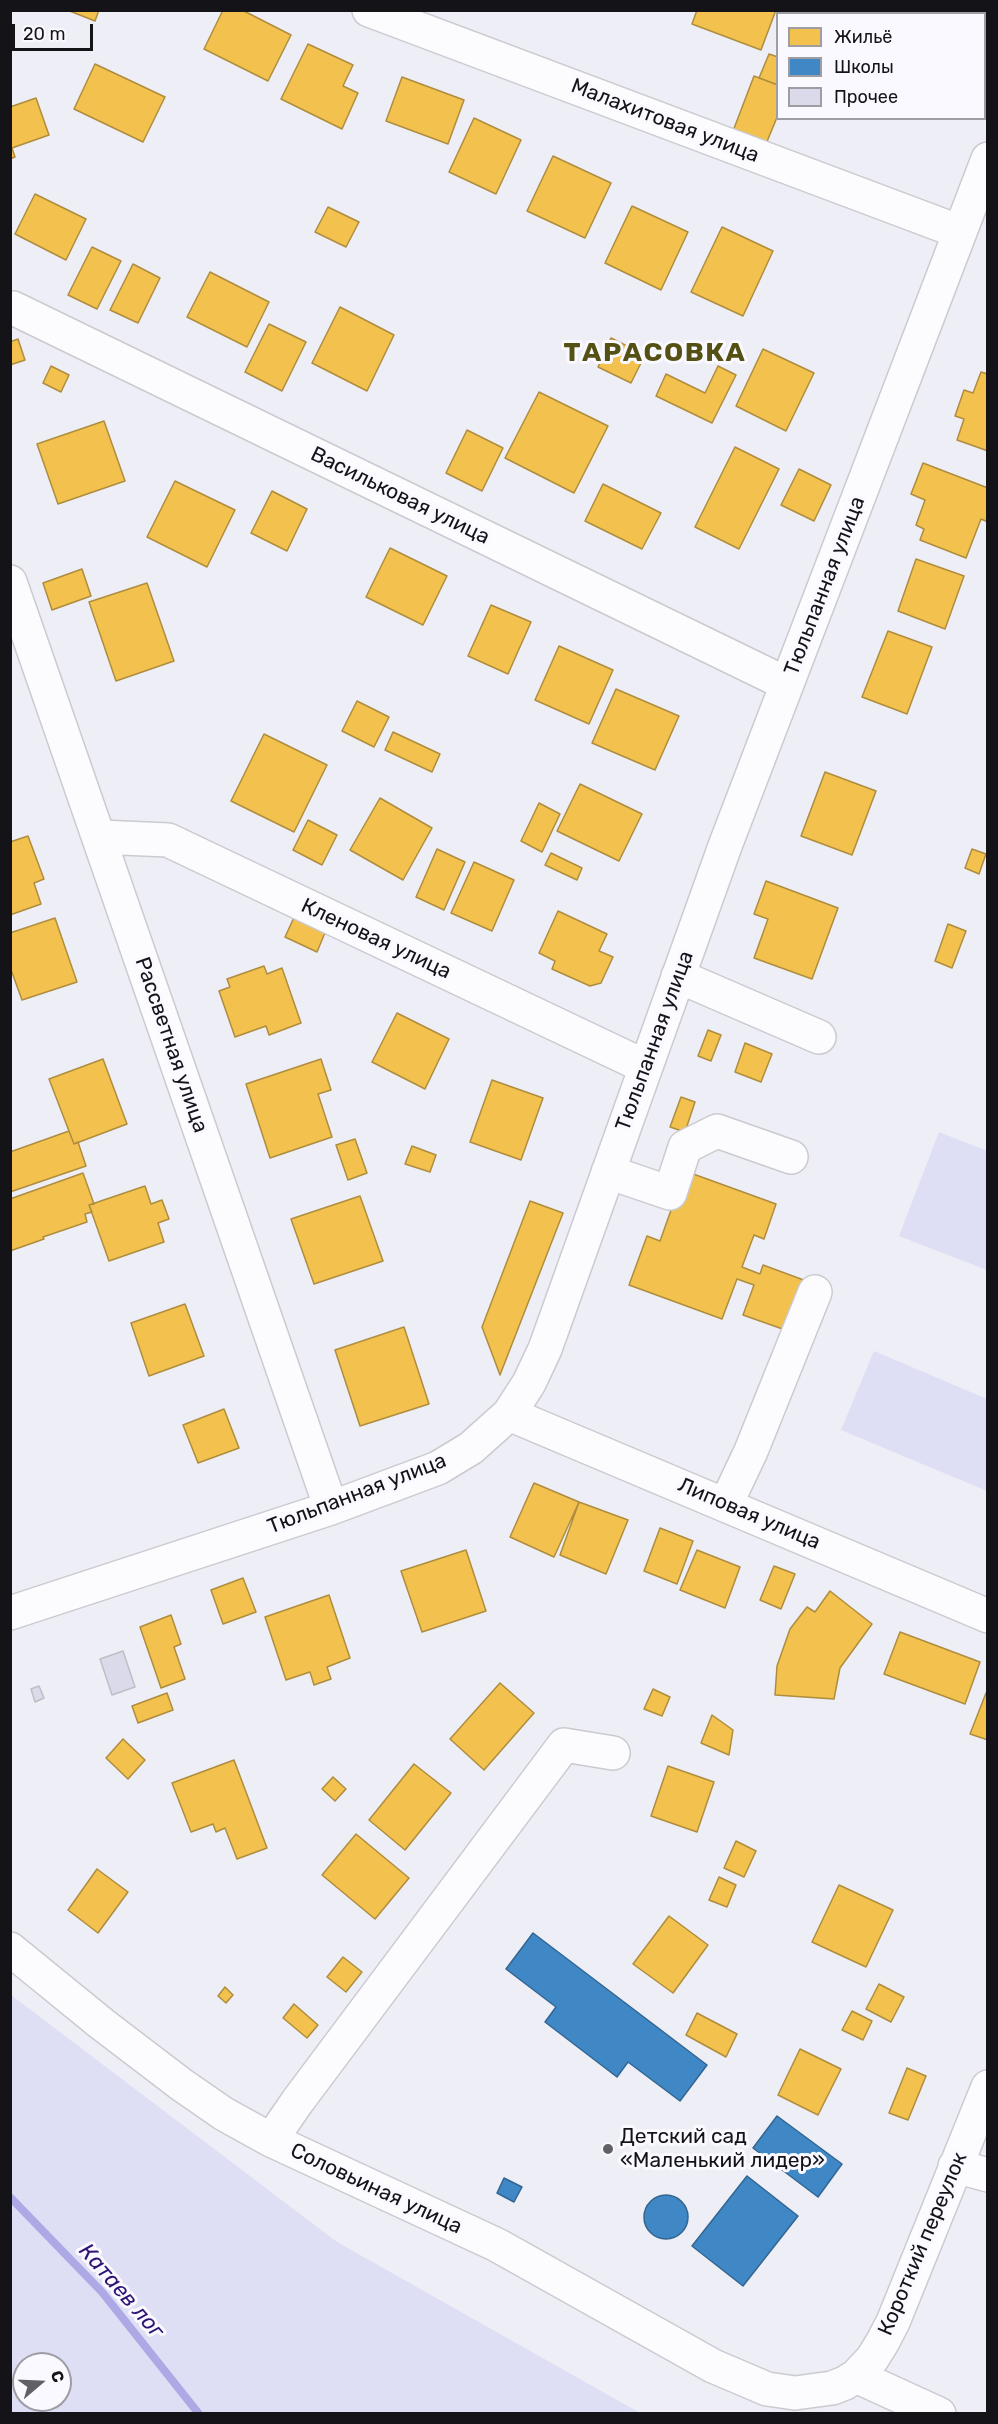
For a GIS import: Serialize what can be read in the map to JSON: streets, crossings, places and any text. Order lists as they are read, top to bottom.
{
  "streets": {
    "street": [
      "Малахитовая улица",
      "Васильковая улица",
      "Тюльпанная улица",
      "Кленовая улица",
      "Рассветная улица",
      "Липовая улица",
      "Соловьиная улица",
      "Короткий переулок"
    ]
  },
  "crossings": [
    ["Малахитовая улица", "Тюльпанная улица"],
    ["Васильковая улица", "Тюльпанная улица"],
    ["Тюльпанная улица", "Кленовая улица"],
    ["Тюльпанная улица", "Рассветная улица"],
    ["Тюльпанная улица", "Липовая улица"],
    ["Кленовая улица", "Рассветная улица"],
    ["Соловьиная улица", "Короткий переулок"]
  ],
  "districts": ["ТАРАСОВКА"],
  "water": ["Катаев лог"],
  "places": ["Детский сад «Маленький лидер»"],
  "legend": ["Жильё", "Школы", "Прочее"],
  "scale_bar": "20 m",
  "north": "right"
}
